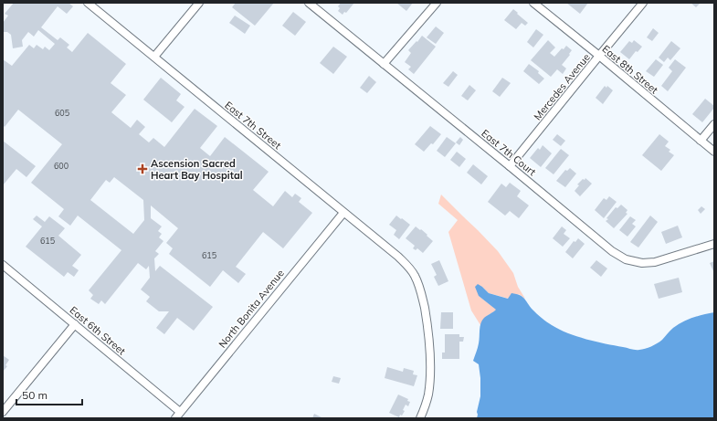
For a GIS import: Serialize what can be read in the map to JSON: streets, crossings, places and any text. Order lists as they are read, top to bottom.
{
  "streets": {
    "street": [
      "East 8th Street",
      "Mercedes Avenue",
      "East 7th Street",
      "East 7th Court",
      "North Bonita Avenue",
      "East 6th Street"
    ]
  },
  "crossings": [
    ["East 8th Street", "Mercedes Avenue"],
    ["Mercedes Avenue", "East 7th Court"],
    ["East 7th Street", "North Bonita Avenue"],
    ["North Bonita Avenue", "East 6th Street"]
  ],
  "places": {
    "health": ["Ascension Sacred Heart Bay Hospital"]
  },
  "house_numbers": [
    "605",
    "600",
    "615",
    "615"
  ],
  "scale_bar": "50 m"
}
